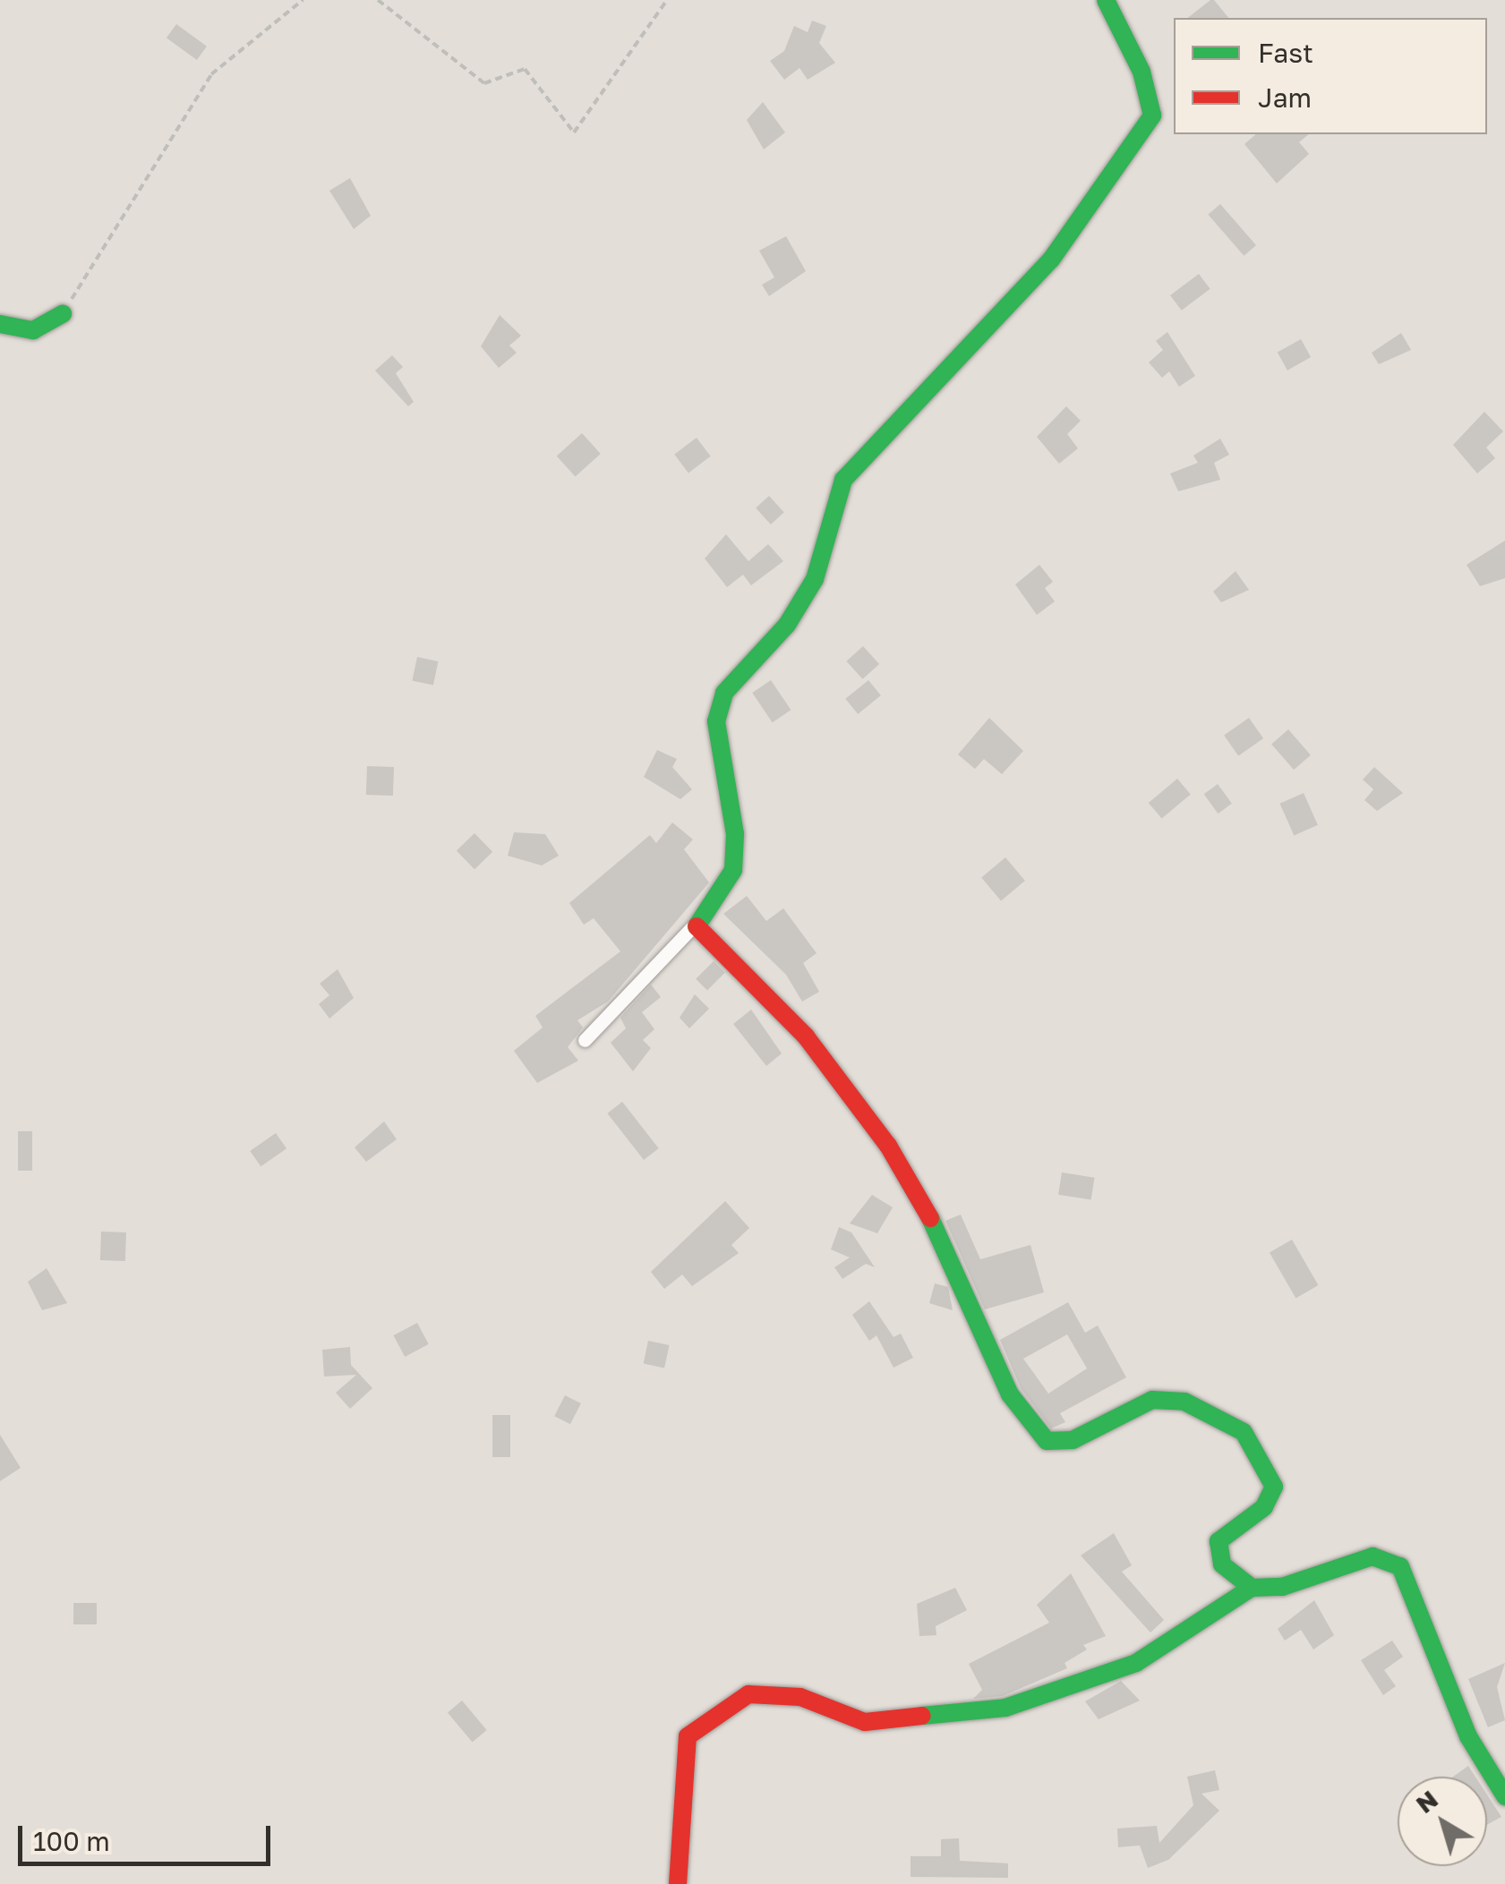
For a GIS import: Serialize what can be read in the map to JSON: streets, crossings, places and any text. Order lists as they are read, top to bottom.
{
  "legend": ["Fast", "Jam"],
  "scale_bar": "100 m",
  "north": "top left"
}
